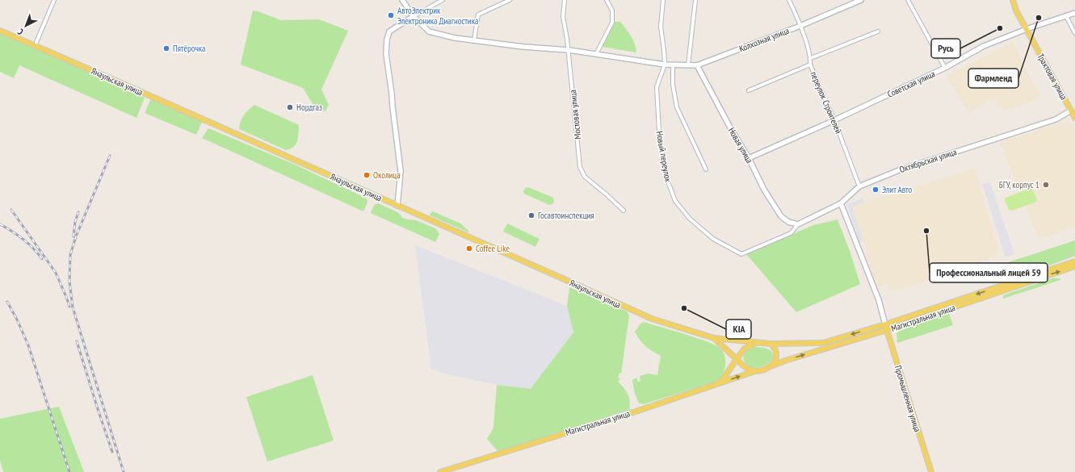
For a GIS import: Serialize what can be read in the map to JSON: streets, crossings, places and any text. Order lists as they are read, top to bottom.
{
  "streets": {
    "main road": [
      "Трактовая улица",
      "Янаульская улица",
      "Магистральная улица",
      "Промышленная улица"
    ],
    "street": [
      "Колхозная улица",
      "Советская улица",
      "переулок Строителей",
      "Мостовая улица",
      "Новая улица",
      "Новый переулок",
      "Октябрьская улица"
    ]
  },
  "crossings": [
    ["Колхозная улица", "переулок Строителей"],
    ["Колхозная улица", "Мостовая улица"],
    ["Колхозная улица", "Новая улица"],
    ["Колхозная улица", "Новый переулок"],
    ["Трактовая улица", "Советская улица"],
    ["Трактовая улица", "Октябрьская улица"],
    ["Янаульская улица", "Магистральная улица"],
    ["Советская улица", "переулок Строителей"],
    ["Советская улица", "Новая улица"],
    ["переулок Строителей", "Октябрьская улица"],
    ["Новая улица", "Новый переулок"],
    ["Новая улица", "Октябрьская улица"],
    ["Новый переулок", "Октябрьская улица"],
    ["Магистральная улица", "Промышленная улица"]
  ],
  "places": [
    "АвтоЭлектрик Электроника Диагностика",
    "Фармленд",
    "Русь",
    "Пятёрочка",
    "Нордгаз",
    "Околица",
    "БГУ, корпус 1",
    "Элит Авто",
    "Госавтоинспекция",
    "Профессиональный лицей 59",
    "Coffee Like",
    "KIA"
  ],
  "north": "bottom left"
}
